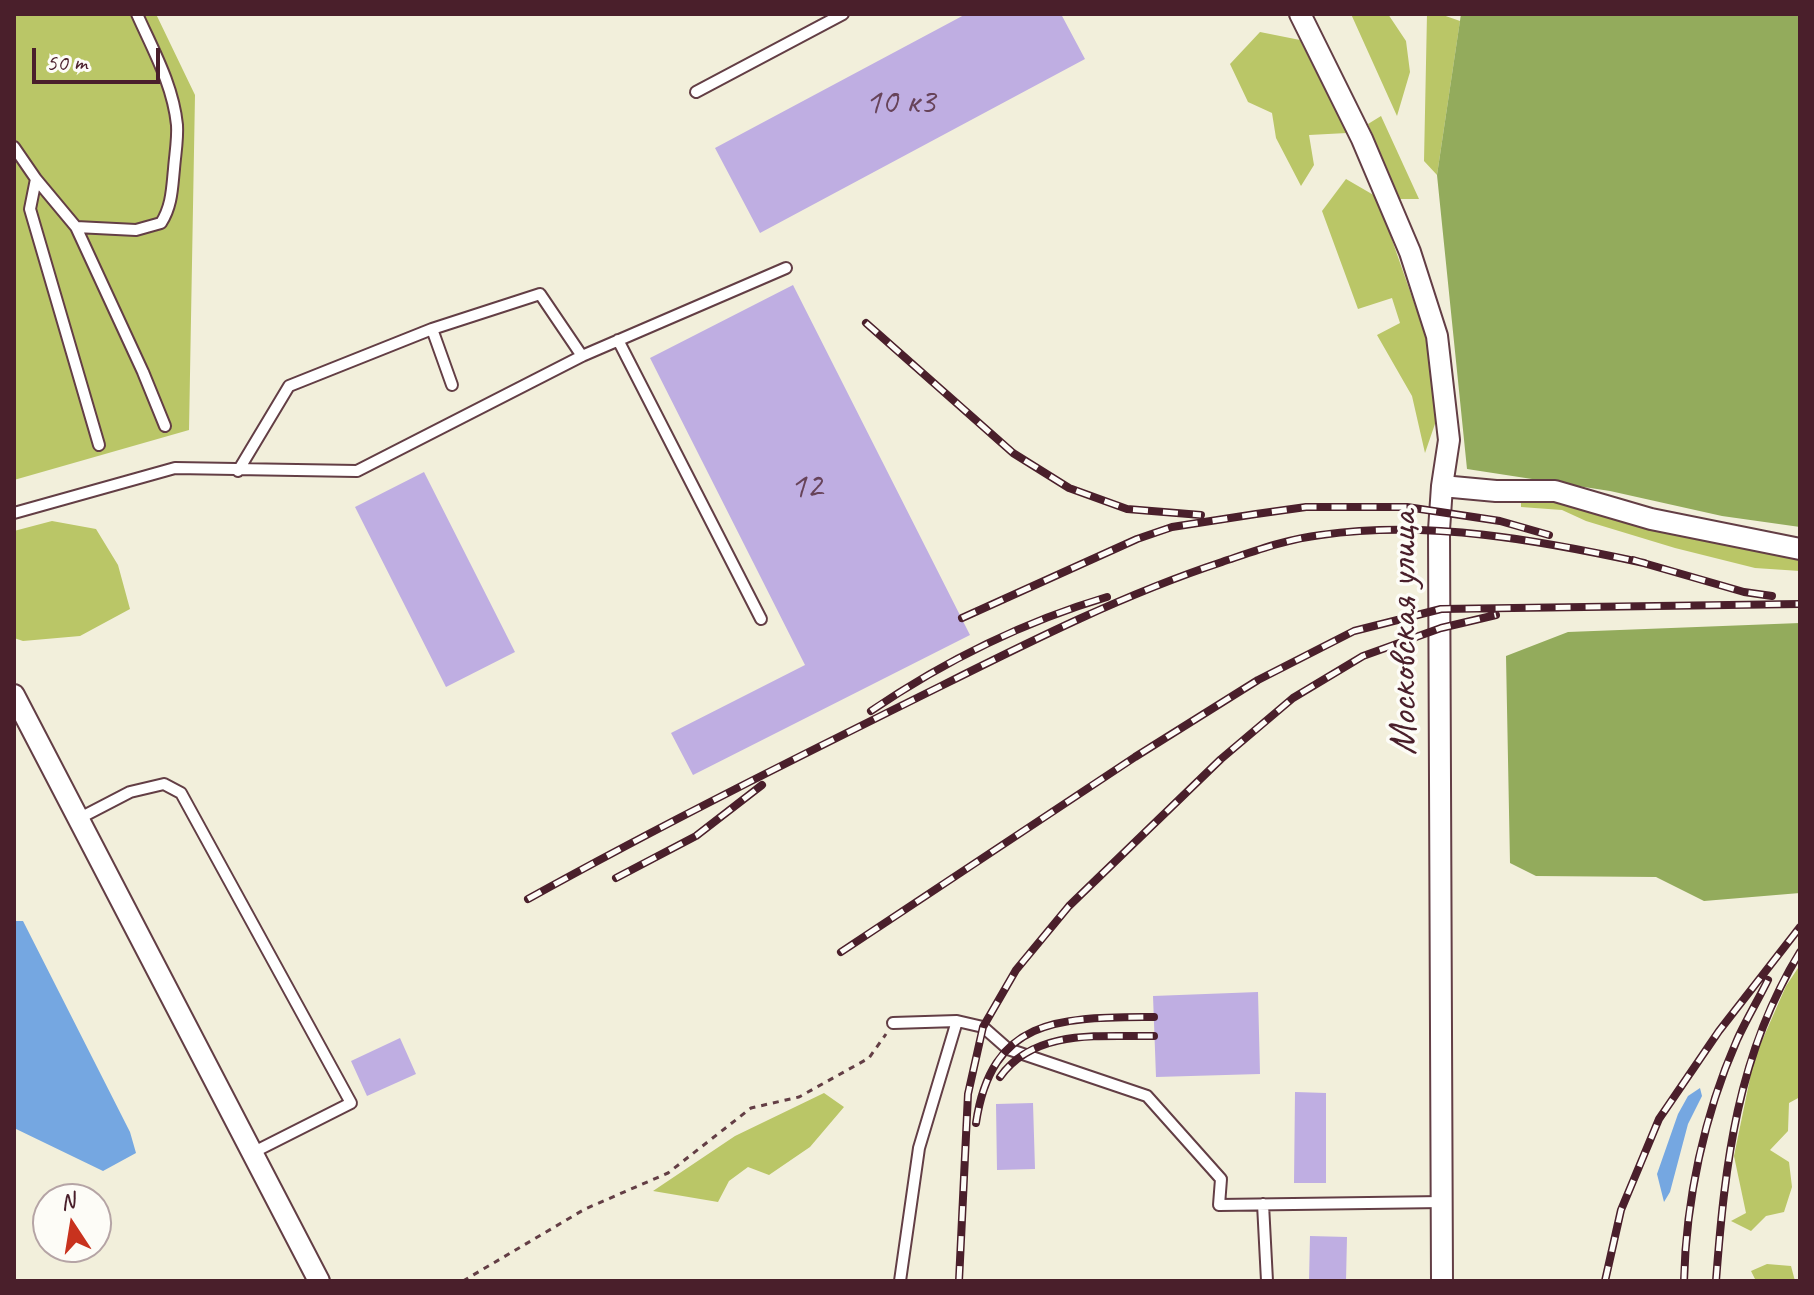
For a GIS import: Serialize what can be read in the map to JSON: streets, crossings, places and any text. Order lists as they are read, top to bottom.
{
  "streets": {
    "street": ["Московская улица"]
  },
  "house_numbers": ["10 к3", "12"],
  "scale_bar": "50 m",
  "north": "top"
}
